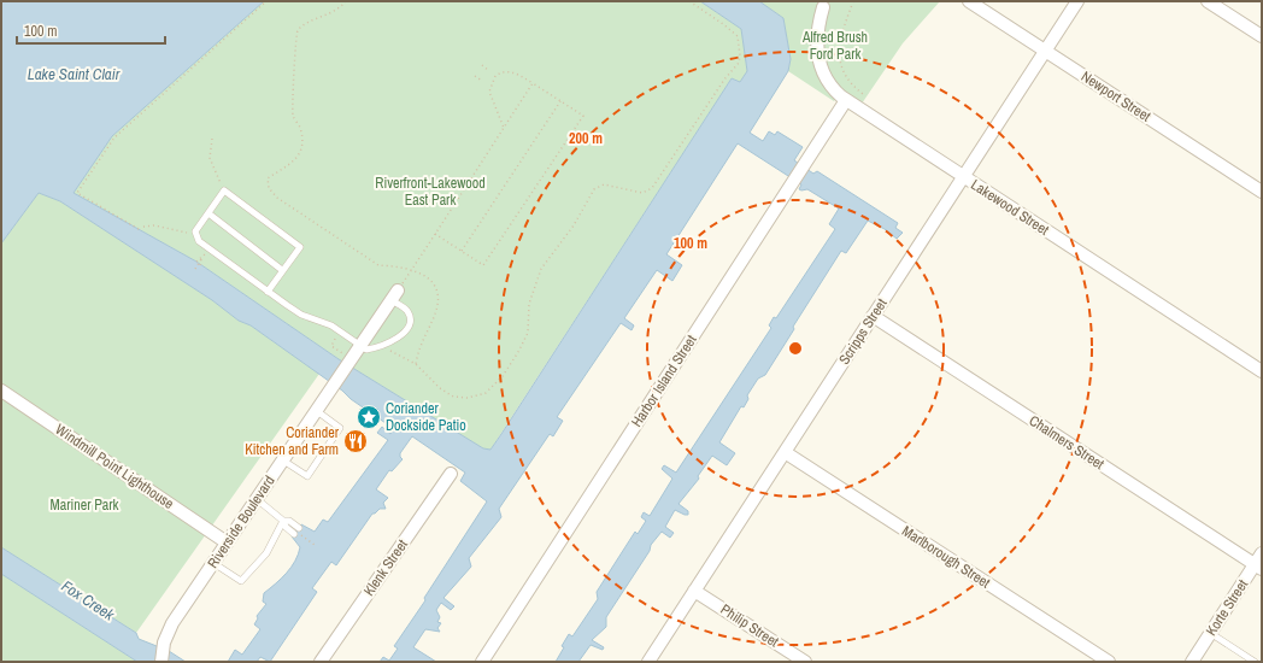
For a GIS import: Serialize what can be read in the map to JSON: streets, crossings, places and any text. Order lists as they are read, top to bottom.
{
  "streets": {
    "street": [
      "Newport Street",
      "Lakewood Street",
      "Scripps Street",
      "Harbor Island Street",
      "Chalmers Street",
      "Windmill Point Lighthouse",
      "Riverside Boulevard",
      "Marlborough Street",
      "Klenk Street",
      "Korte Street",
      "Philip Street"
    ]
  },
  "crossings": [
    ["Newport Street", "Scripps Street"],
    ["Lakewood Street", "Scripps Street"],
    ["Lakewood Street", "Harbor Island Street"],
    ["Scripps Street", "Chalmers Street"],
    ["Scripps Street", "Marlborough Street"],
    ["Scripps Street", "Philip Street"],
    ["Chalmers Street", "Korte Street"],
    ["Windmill Point Lighthouse", "Riverside Boulevard"]
  ],
  "water": ["Lake Saint Clair", "Fox Creek"],
  "parks": ["Alfred Brush Ford Park", "Riverfront-Lakewood East Park", "Mariner Park"],
  "places": {
    "place": ["Coriander Dockside Patio"],
    "restaurant": ["Coriander Kitchen and Farm"]
  },
  "scale_bar": "100 m",
  "rings": ["200 m", "100 m"]
}
